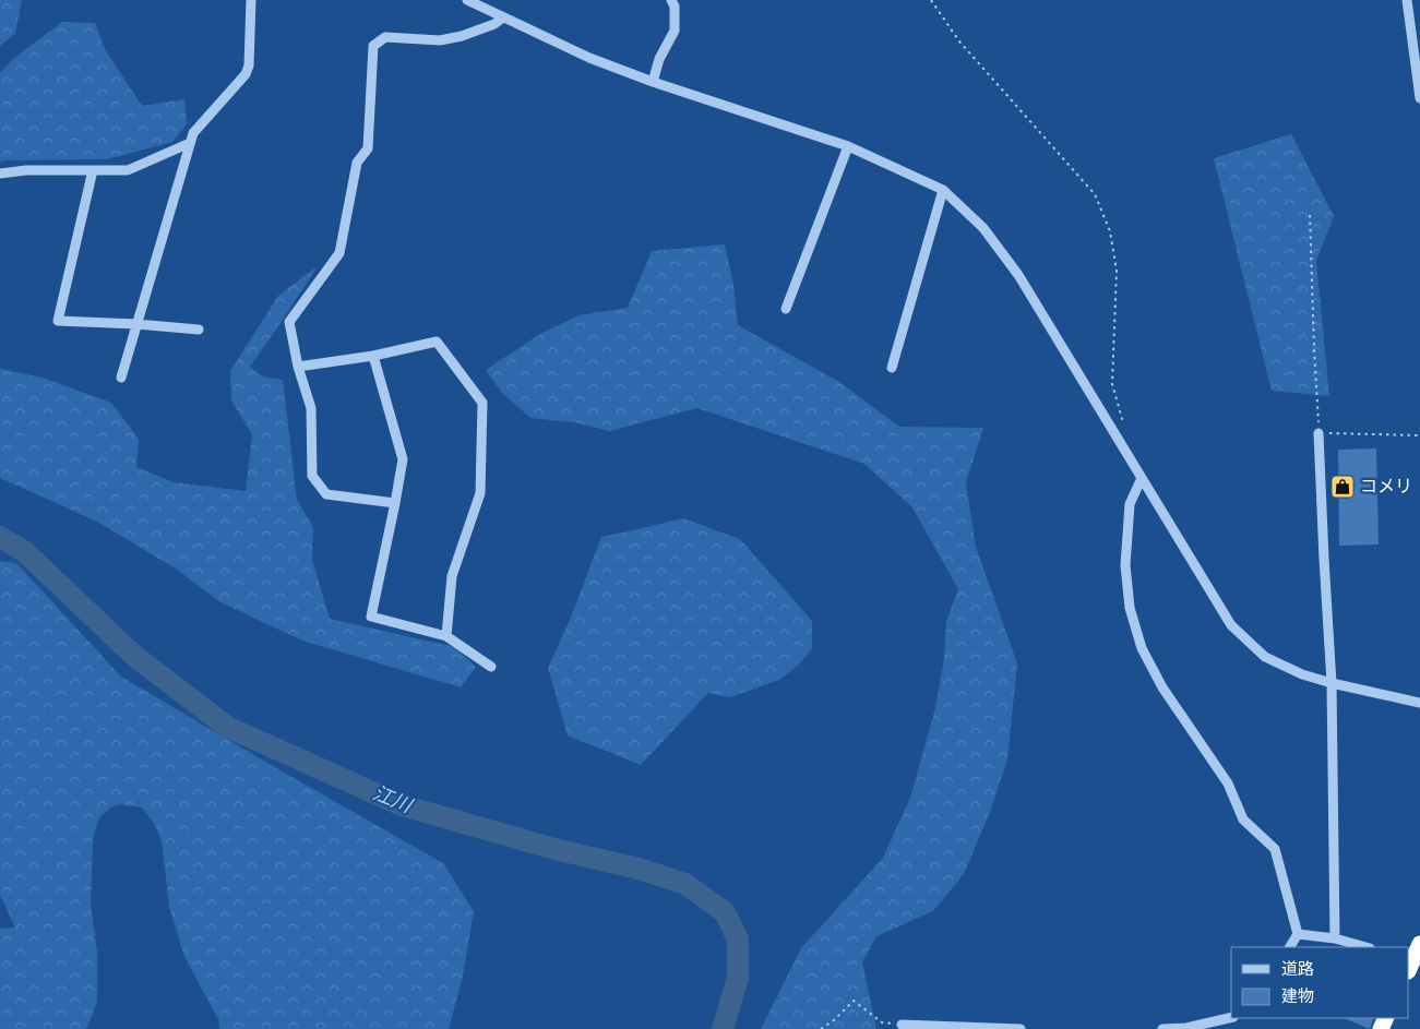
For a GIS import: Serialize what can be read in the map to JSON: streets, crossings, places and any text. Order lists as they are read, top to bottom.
{
  "water": ["江川"],
  "places": {
    "shop": ["コメリ"]
  },
  "legend": ["道路", "建物"]
}
